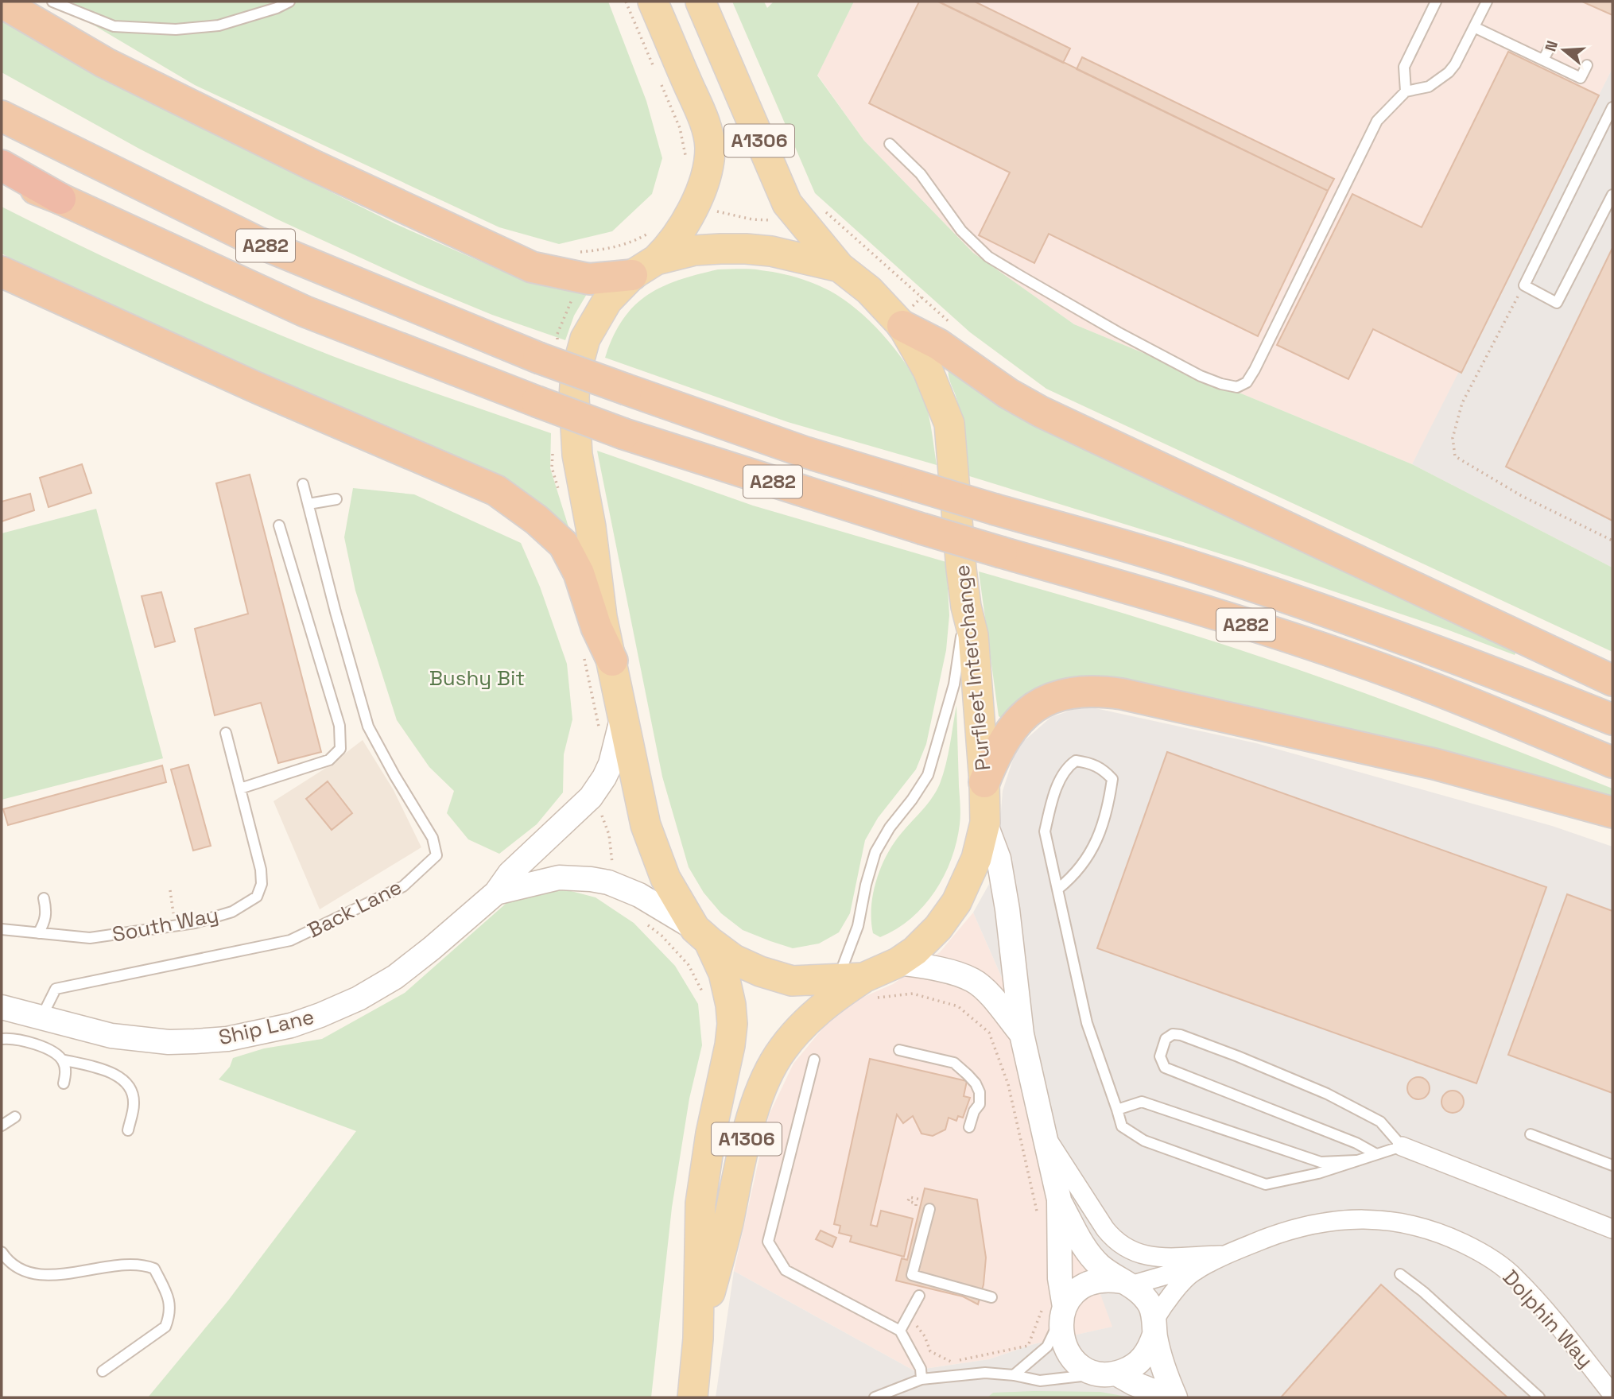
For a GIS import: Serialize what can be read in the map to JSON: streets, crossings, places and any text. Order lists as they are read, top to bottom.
{
  "streets": {
    "highway": ["A282"],
    "main road": ["A1306", "Purfleet Interchange"],
    "street": ["Ship Lane", "Dolphin Way"],
    "lane": ["Back Lane", "South Way"]
  },
  "crossings": [
    ["A1306", "Purfleet Interchange"],
    ["A1306", "Ship Lane"],
    ["Purfleet Interchange", "Ship Lane"],
    ["Back Lane", "Ship Lane"]
  ],
  "parks": ["Bushy Bit"],
  "north": "left"
}
